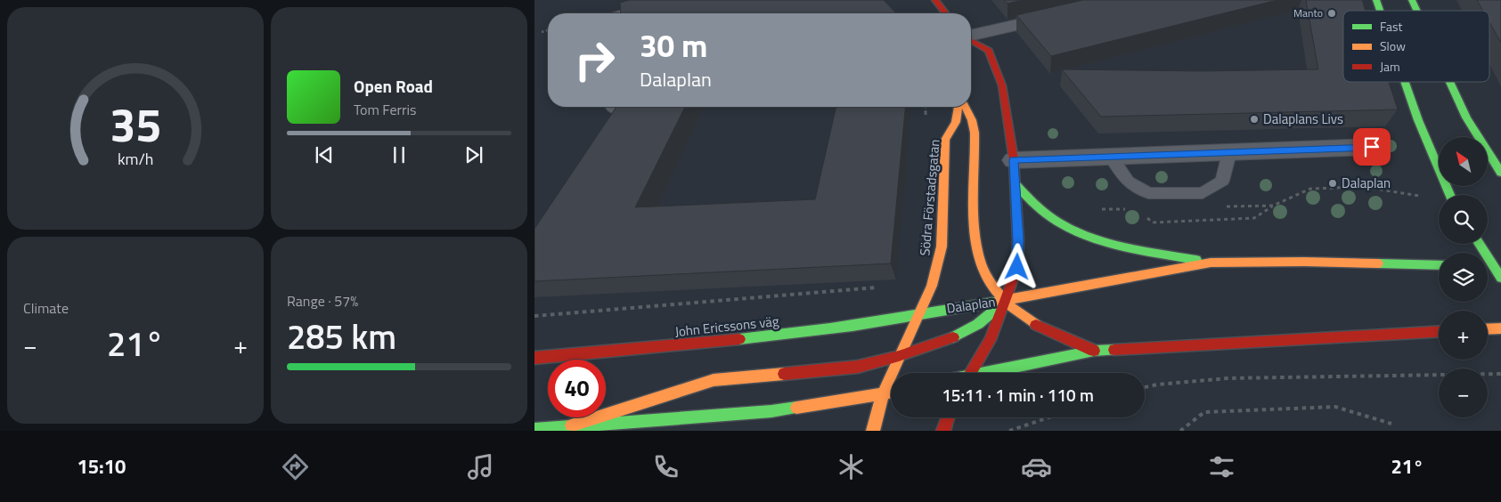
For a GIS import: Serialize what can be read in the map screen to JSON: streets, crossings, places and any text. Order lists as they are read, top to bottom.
{
  "streets": {
    "main road": ["Södra Förstadsgatan", "Dalaplan", "John Ericssons väg"]
  },
  "crossings": [
    ["Södra Förstadsgatan", "Dalaplan"],
    ["Södra Förstadsgatan", "John Ericssons väg"],
    ["Dalaplan", "John Ericssons väg"]
  ],
  "places": ["Manto", "Dalaplans Livs", "Dalaplan"],
  "legend": ["Fast", "Slow", "Jam"],
  "north": "top left",
  "page": {
    "turn": ["30 m", "Dalaplan"],
    "song": ["Open Road", "Tom Ferris"],
    "map_buttons": ["+", "−"],
    "tile": [
      "Climate",
      ["Range · 57%", "285 km"]
    ],
    "heat": ["−", "21°", "+"],
    "limit": "40",
    "trip": "15:11 · 1 min · 110 m",
    "tabs": ["15:10", "21°"],
    "gauge": ["35", "km/h"]
  }
}
